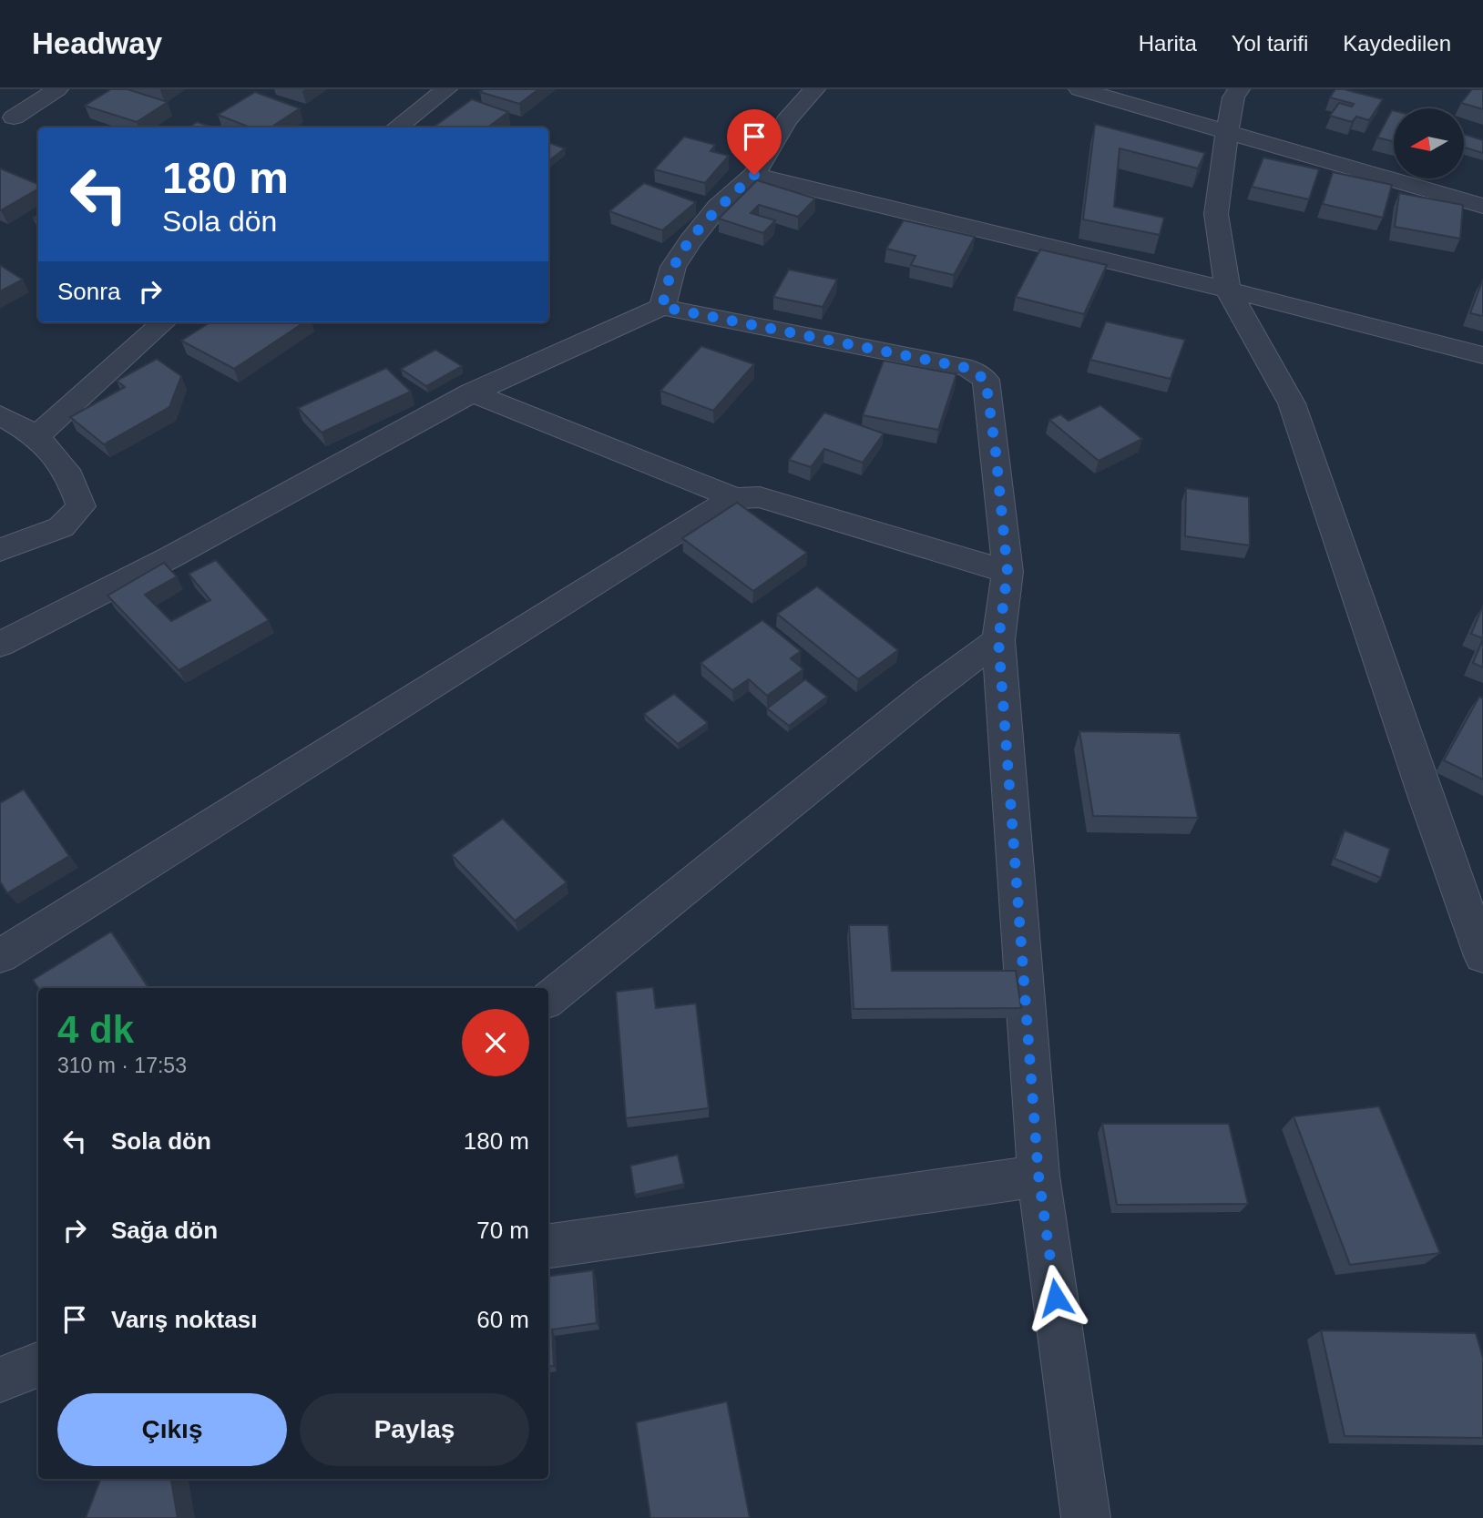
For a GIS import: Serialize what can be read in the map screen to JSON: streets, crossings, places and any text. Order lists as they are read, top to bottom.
{
  "north": "left",
  "page": {
    "header": "Headway",
    "nav": ["Harita", "Yol tarifi", "Kaydedilen"],
    "turn": ["180 m", "Sola dön"],
    "then": "Sonra",
    "heading": ["4 dk", "310 m · 17:53"],
    "list": [
      {
        "name": "Sola dön",
        "value": "180 m"
      },
      {
        "name": "Sağa dön",
        "value": "70 m"
      },
      {
        "name": "Varış noktası",
        "value": "60 m"
      }
    ],
    "buttons": ["Çıkış", "Paylaş"]
  }
}
